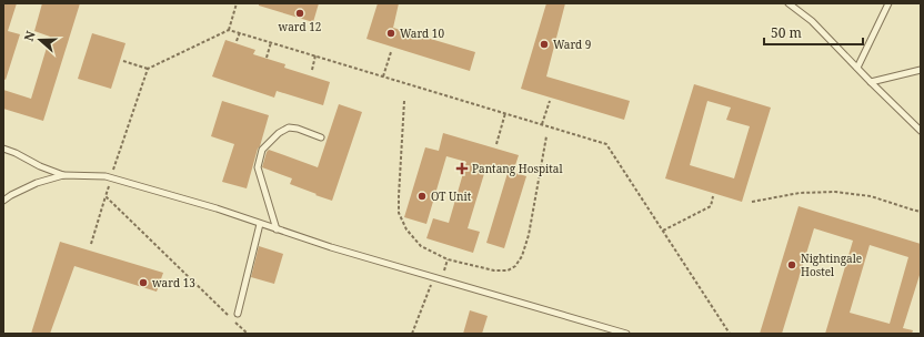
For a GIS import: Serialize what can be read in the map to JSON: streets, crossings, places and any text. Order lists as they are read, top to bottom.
{
  "places": {
    "other": [
      "ward 12",
      "Ward 10",
      "Ward 9",
      "OT Unit",
      "Nightingale Hostel",
      "ward 13"
    ],
    "health": ["Pantang Hospital"]
  },
  "scale_bar": "50 m",
  "north": "left"
}
